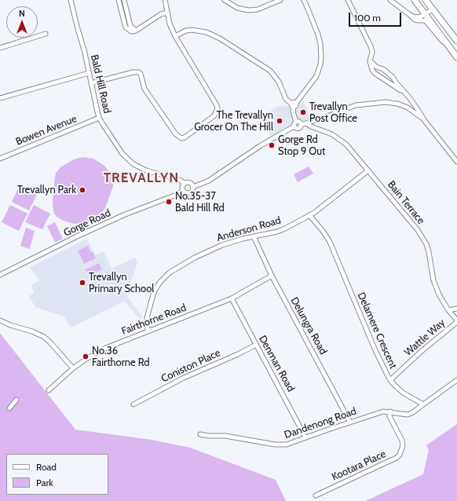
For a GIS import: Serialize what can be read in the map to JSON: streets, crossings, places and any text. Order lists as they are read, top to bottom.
{
  "streets": {
    "street": [
      "Bald Hill Road",
      "Bowen Avenue",
      "Bain Terrace",
      "Gorge Road",
      "Anderson Road",
      "Fairthorne Road",
      "Delungra Road",
      "Delamere Crescent",
      "Wattle Way",
      "Denman Road",
      "Coniston Place",
      "Dandenong Road",
      "Kootara Place"
    ]
  },
  "crossings": [
    ["Bald Hill Road", "Bowen Avenue"],
    ["Bald Hill Road", "Gorge Road"],
    ["Bain Terrace", "Anderson Road"],
    ["Bain Terrace", "Wattle Way"],
    ["Anderson Road", "Fairthorne Road"],
    ["Anderson Road", "Delungra Road"],
    ["Anderson Road", "Delamere Crescent"],
    ["Fairthorne Road", "Delungra Road"],
    ["Fairthorne Road", "Denman Road"],
    ["Delungra Road", "Dandenong Road"],
    ["Delamere Crescent", "Wattle Way"],
    ["Delamere Crescent", "Dandenong Road"],
    ["Denman Road", "Coniston Place"],
    ["Denman Road", "Dandenong Road"],
    ["Dandenong Road", "Kootara Place"]
  ],
  "districts": ["TREVALLYN"],
  "places": [
    "Trevallyn Post Office",
    "The Trevallyn Grocer On The Hill",
    "Gorge Rd Stop 9 Out",
    "Trevallyn Park",
    "No.35-37 Bald Hill Rd",
    "Trevallyn Primary School",
    "No.36 Fairthorne Rd"
  ],
  "legend": ["Road", "Park"],
  "scale_bar": "100 m",
  "north": "top"
}
